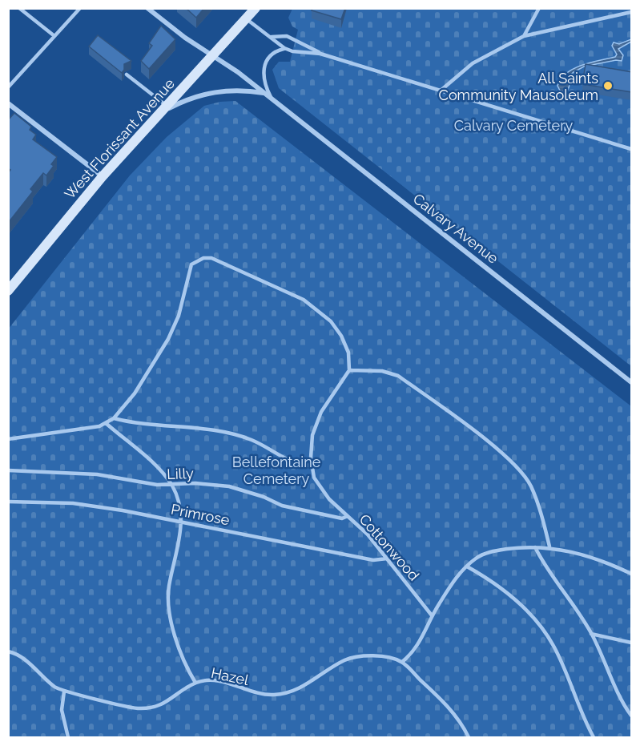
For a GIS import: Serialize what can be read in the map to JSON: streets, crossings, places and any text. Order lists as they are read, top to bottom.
{
  "streets": {
    "main road": ["West Florissant Avenue"],
    "street": ["Calvary Avenue"],
    "lane": [
      "Lilly",
      "Primrose",
      "Cottonwood",
      "Hazel"
    ]
  },
  "crossings": [
    ["West Florissant Avenue", "Calvary Avenue"],
    ["Lilly", "Cottonwood"],
    ["Primrose", "Cottonwood"]
  ],
  "parks": ["Calvary Cemetery", "Bellefontaine Cemetery"],
  "places": ["All Saints Community Mausoleum"]
}
